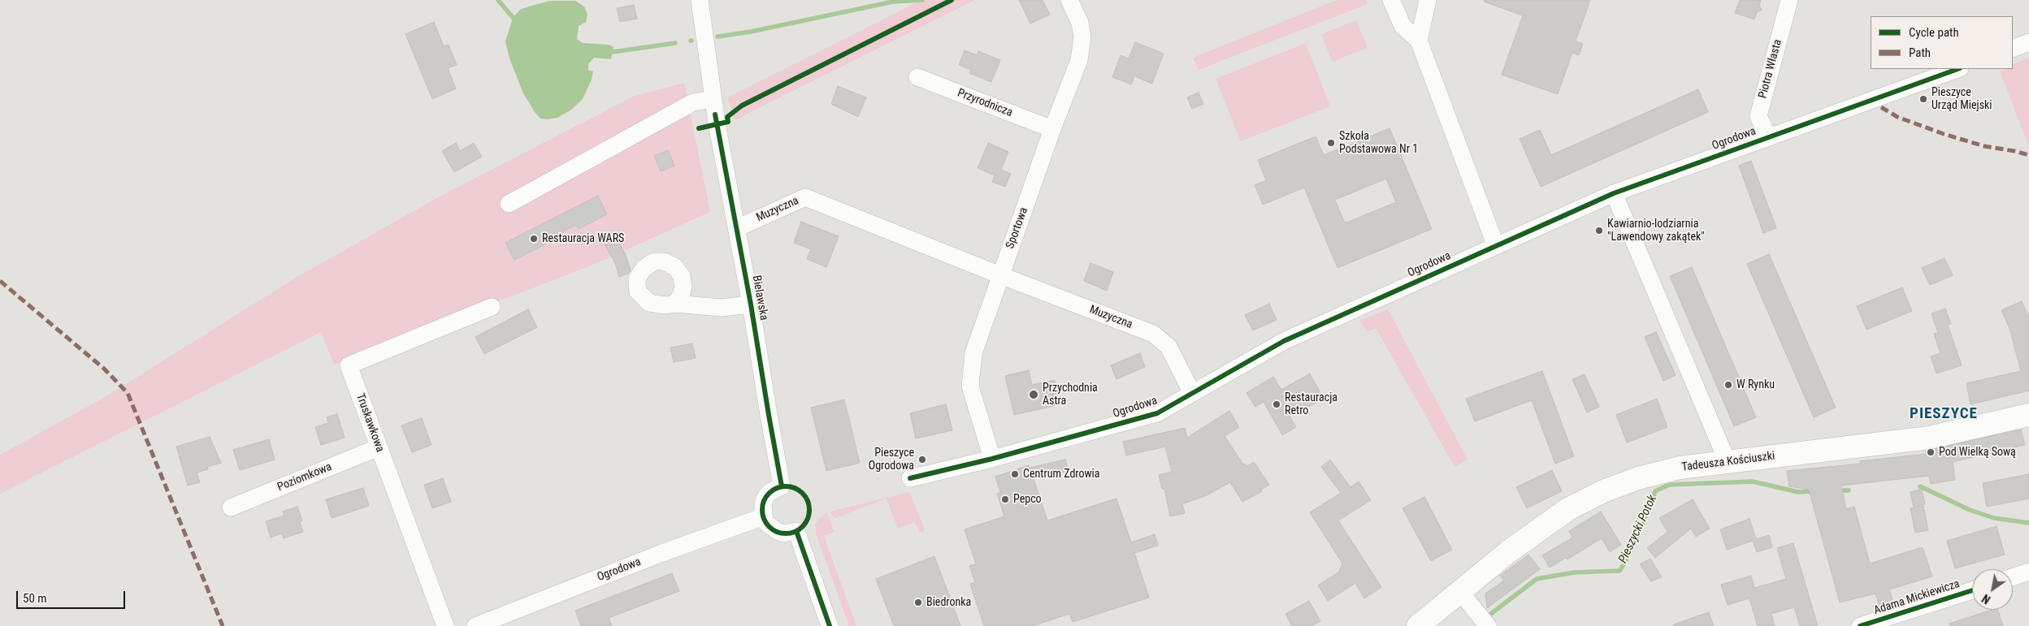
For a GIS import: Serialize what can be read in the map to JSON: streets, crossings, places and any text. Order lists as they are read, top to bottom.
{
  "streets": {
    "main road": ["Tadeusza Kościuszki"],
    "street": [
      "Piotra Własta",
      "Przyrodnicza",
      "Ogrodowa",
      "Muzyczna",
      "Sportowa",
      "Bielawska",
      "Truskawkowa",
      "Poziomkowa",
      "Adama Mickiewicza"
    ]
  },
  "crossings": [
    ["Piotra Własta", "Ogrodowa"],
    ["Przyrodnicza", "Sportowa"],
    ["Ogrodowa", "Muzyczna"],
    ["Ogrodowa", "Sportowa"],
    ["Ogrodowa", "Bielawska"],
    ["Muzyczna", "Sportowa"],
    ["Muzyczna", "Bielawska"],
    ["Truskawkowa", "Poziomkowa"]
  ],
  "districts": ["PIESZYCE"],
  "water": ["Pieszycki Potok"],
  "places": [
    "Pieszyce Urząd Miejski",
    "Szkoła Podstawowa Nr 1",
    "Kawiarnio-lodziarnia \"Lawendowy zakątek\"",
    "Restauracja WARS",
    "W Rynku",
    "Przychodnia Astra",
    "Restauracja Retro",
    "Pod Wielką Sową",
    "Pieszyce Ogrodowa",
    "Centrum Zdrowia",
    "Pepco",
    "Biedronka"
  ],
  "legend": ["Cycle path", "Path"],
  "scale_bar": "50 m",
  "north": "bottom left"
}
